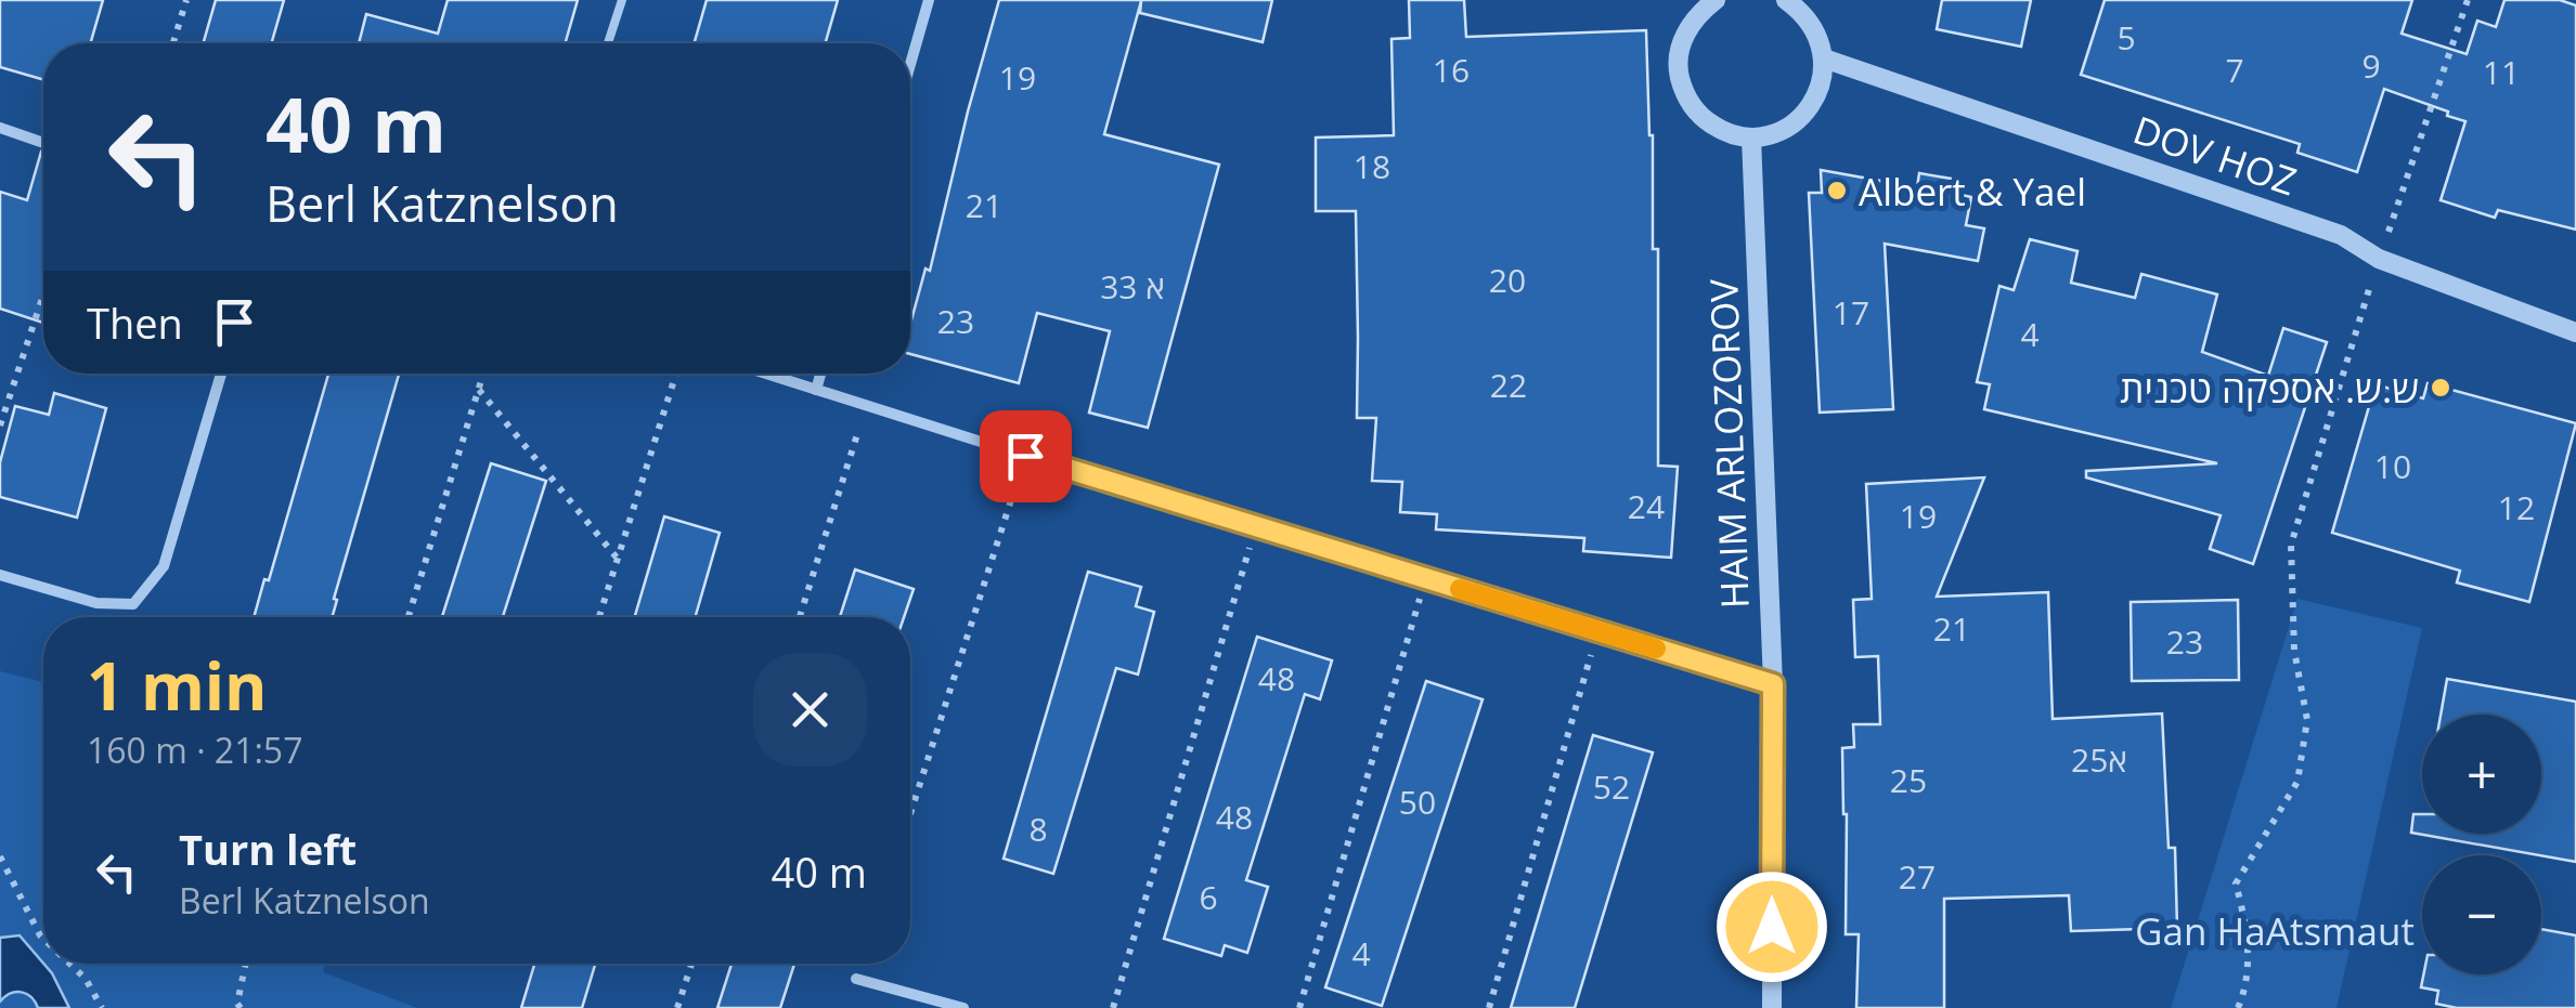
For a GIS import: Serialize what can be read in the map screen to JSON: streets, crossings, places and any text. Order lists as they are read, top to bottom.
{
  "streets": {
    "street": ["DOV HOZ", "HAIM ARLOZOROV"]
  },
  "parks": ["Gan HaAtsmaut"],
  "places": ["Albert & Yael", "ש.ש. אספקה טכנית"],
  "house_numbers": [
    "5",
    "9",
    "16",
    "7",
    "11",
    "19",
    "18",
    "21",
    "20",
    "33 א",
    "17",
    "23",
    "4",
    "22",
    "10",
    "24",
    "12",
    "19",
    "21",
    "23",
    "48",
    "25א",
    "25",
    "52",
    "50",
    "48",
    "8",
    "27",
    "6",
    "4"
  ],
  "page": {
    "turn": ["40 m", "Berl Katznelson"],
    "then": "Then",
    "heading": ["1 min", "160 m · 21:57"],
    "map_buttons": ["+", "−"],
    "list": [
      {
        "name": "Turn left",
        "note": "Berl Katznelson",
        "value": "40 m"
      }
    ]
  }
}
